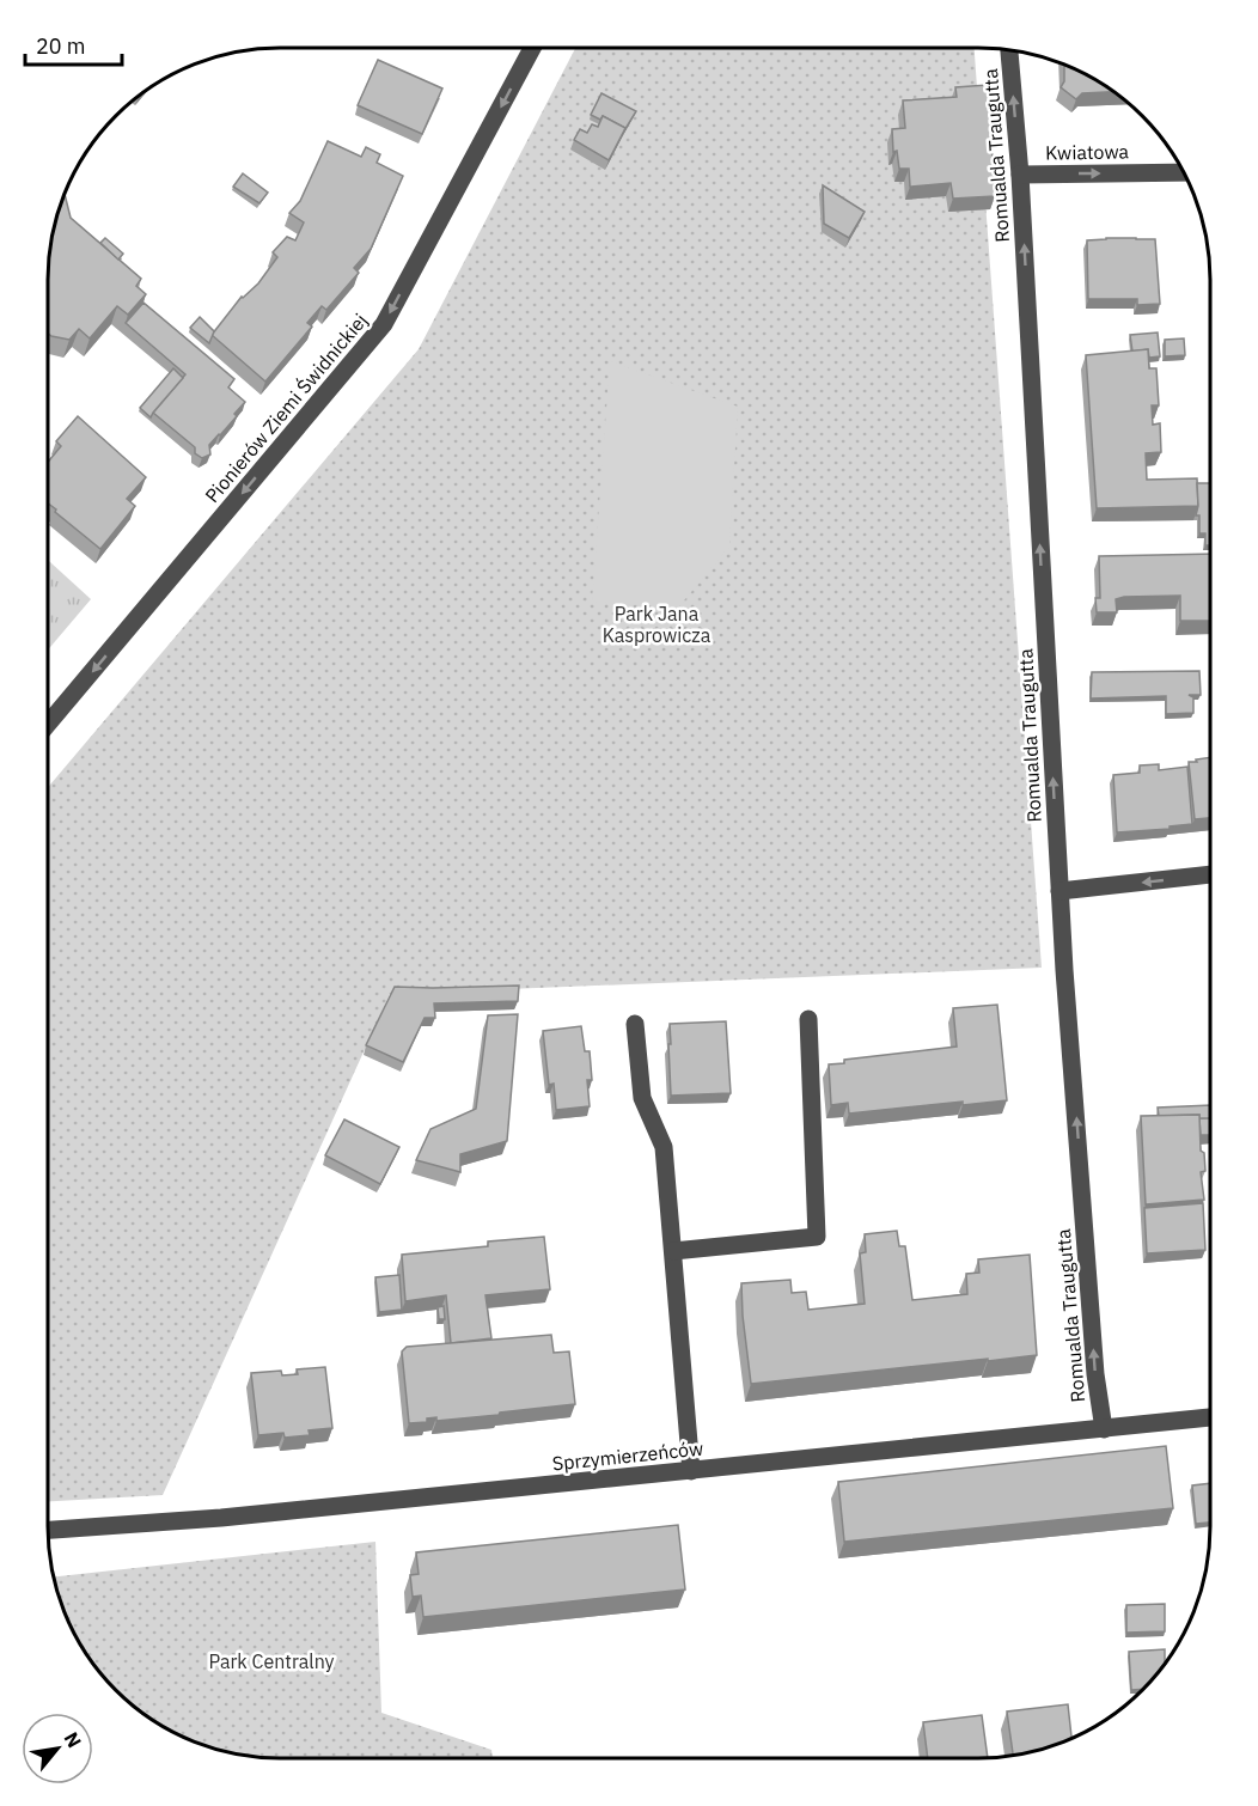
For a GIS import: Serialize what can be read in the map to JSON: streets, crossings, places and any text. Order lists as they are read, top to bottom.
{
  "streets": {
    "street": [
      "Kwiatowa",
      "Romualda Traugutta",
      "Pionierów Ziemi Świdnickiej",
      "Sprzymierzeńców"
    ]
  },
  "crossings": [
    ["Kwiatowa", "Romualda Traugutta"],
    ["Romualda Traugutta", "Sprzymierzeńców"]
  ],
  "one_way": ["Kwiatowa", "Romualda Traugutta", "Pionierów Ziemi Świdnickiej"],
  "parks": ["Park Jana Kasprowicza", "Park Centralny"],
  "scale_bar": "20 m",
  "north": "top right"
}
